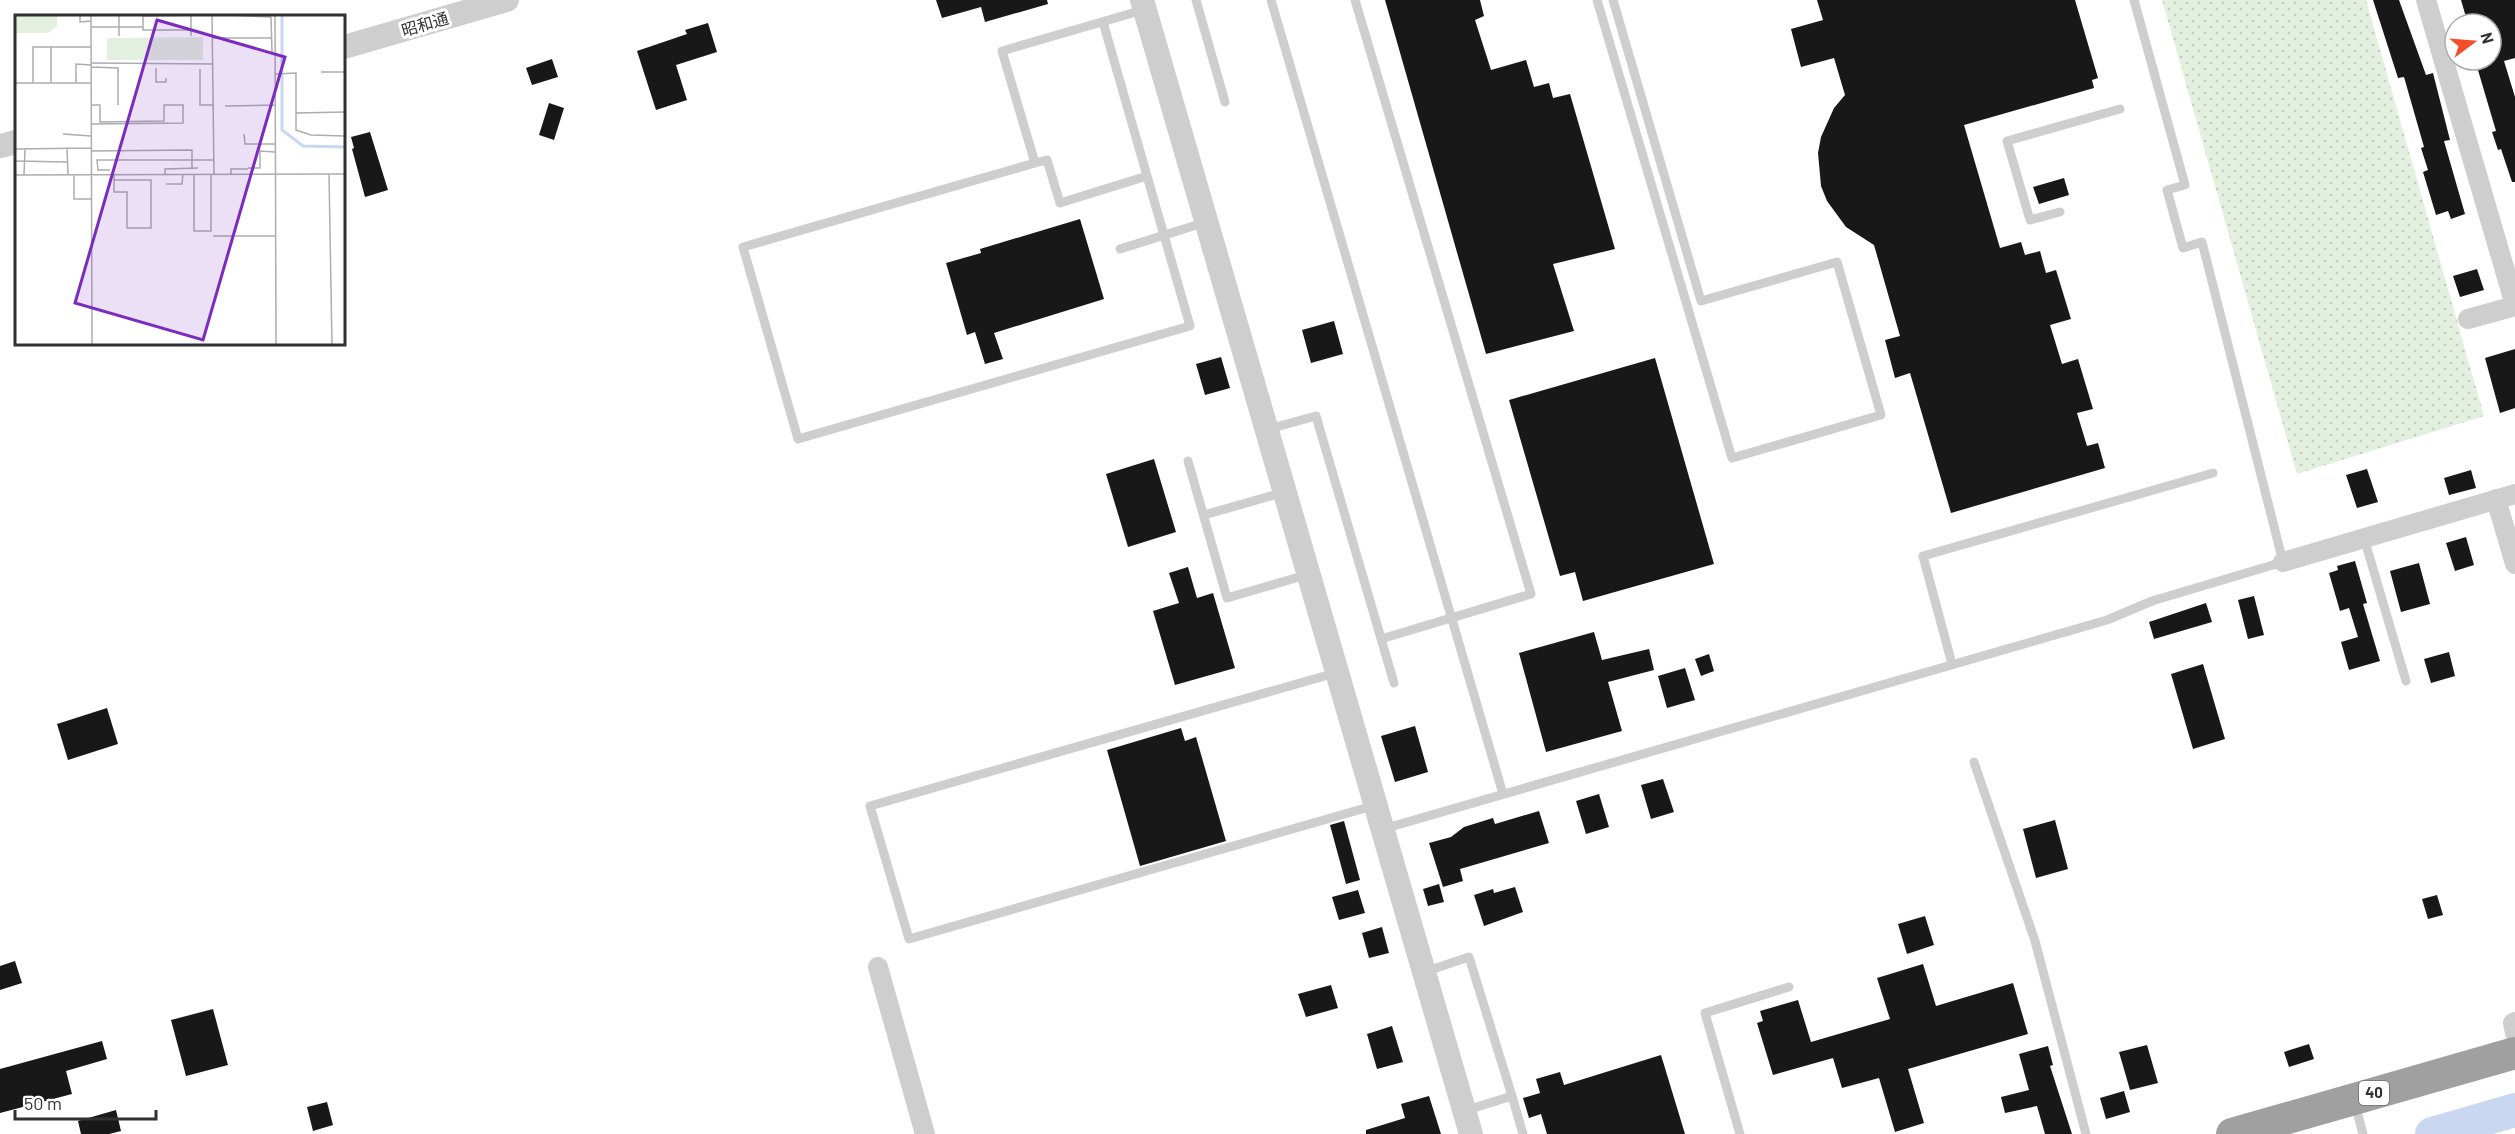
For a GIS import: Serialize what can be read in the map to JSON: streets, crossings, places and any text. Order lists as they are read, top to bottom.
{
  "streets": {
    "highway": ["40"],
    "street": ["昭和通"]
  },
  "scale_bar": "50 m",
  "north": "right"
}
